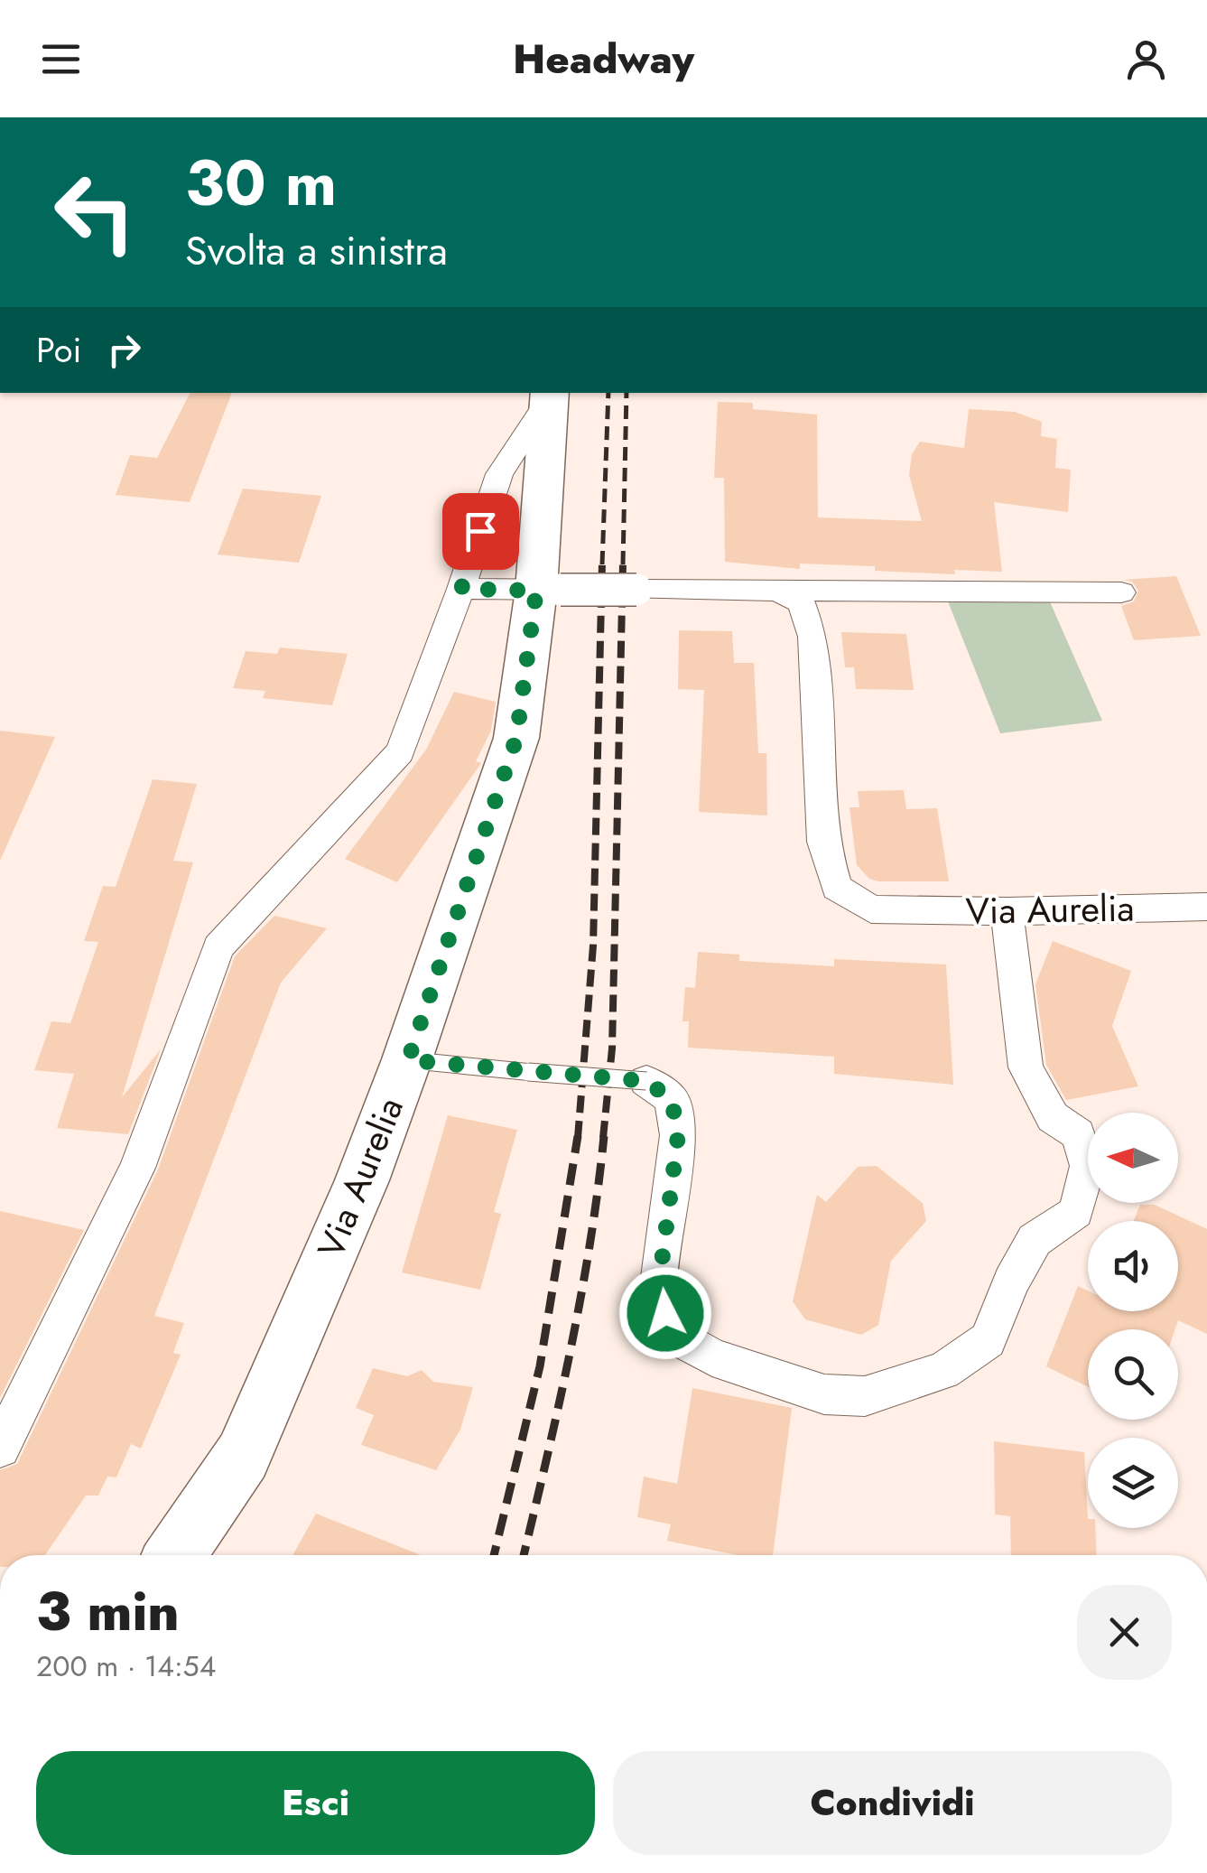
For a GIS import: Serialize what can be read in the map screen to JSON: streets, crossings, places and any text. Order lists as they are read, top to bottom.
{
  "streets": {
    "main road": ["Via Aurelia"]
  },
  "north": "left",
  "page": {
    "header": "Headway",
    "turn": ["30 m", "Svolta a sinistra"],
    "then": "Poi",
    "heading": ["3 min", "200 m · 14:54"],
    "buttons": ["Esci", "Condividi"]
  }
}
